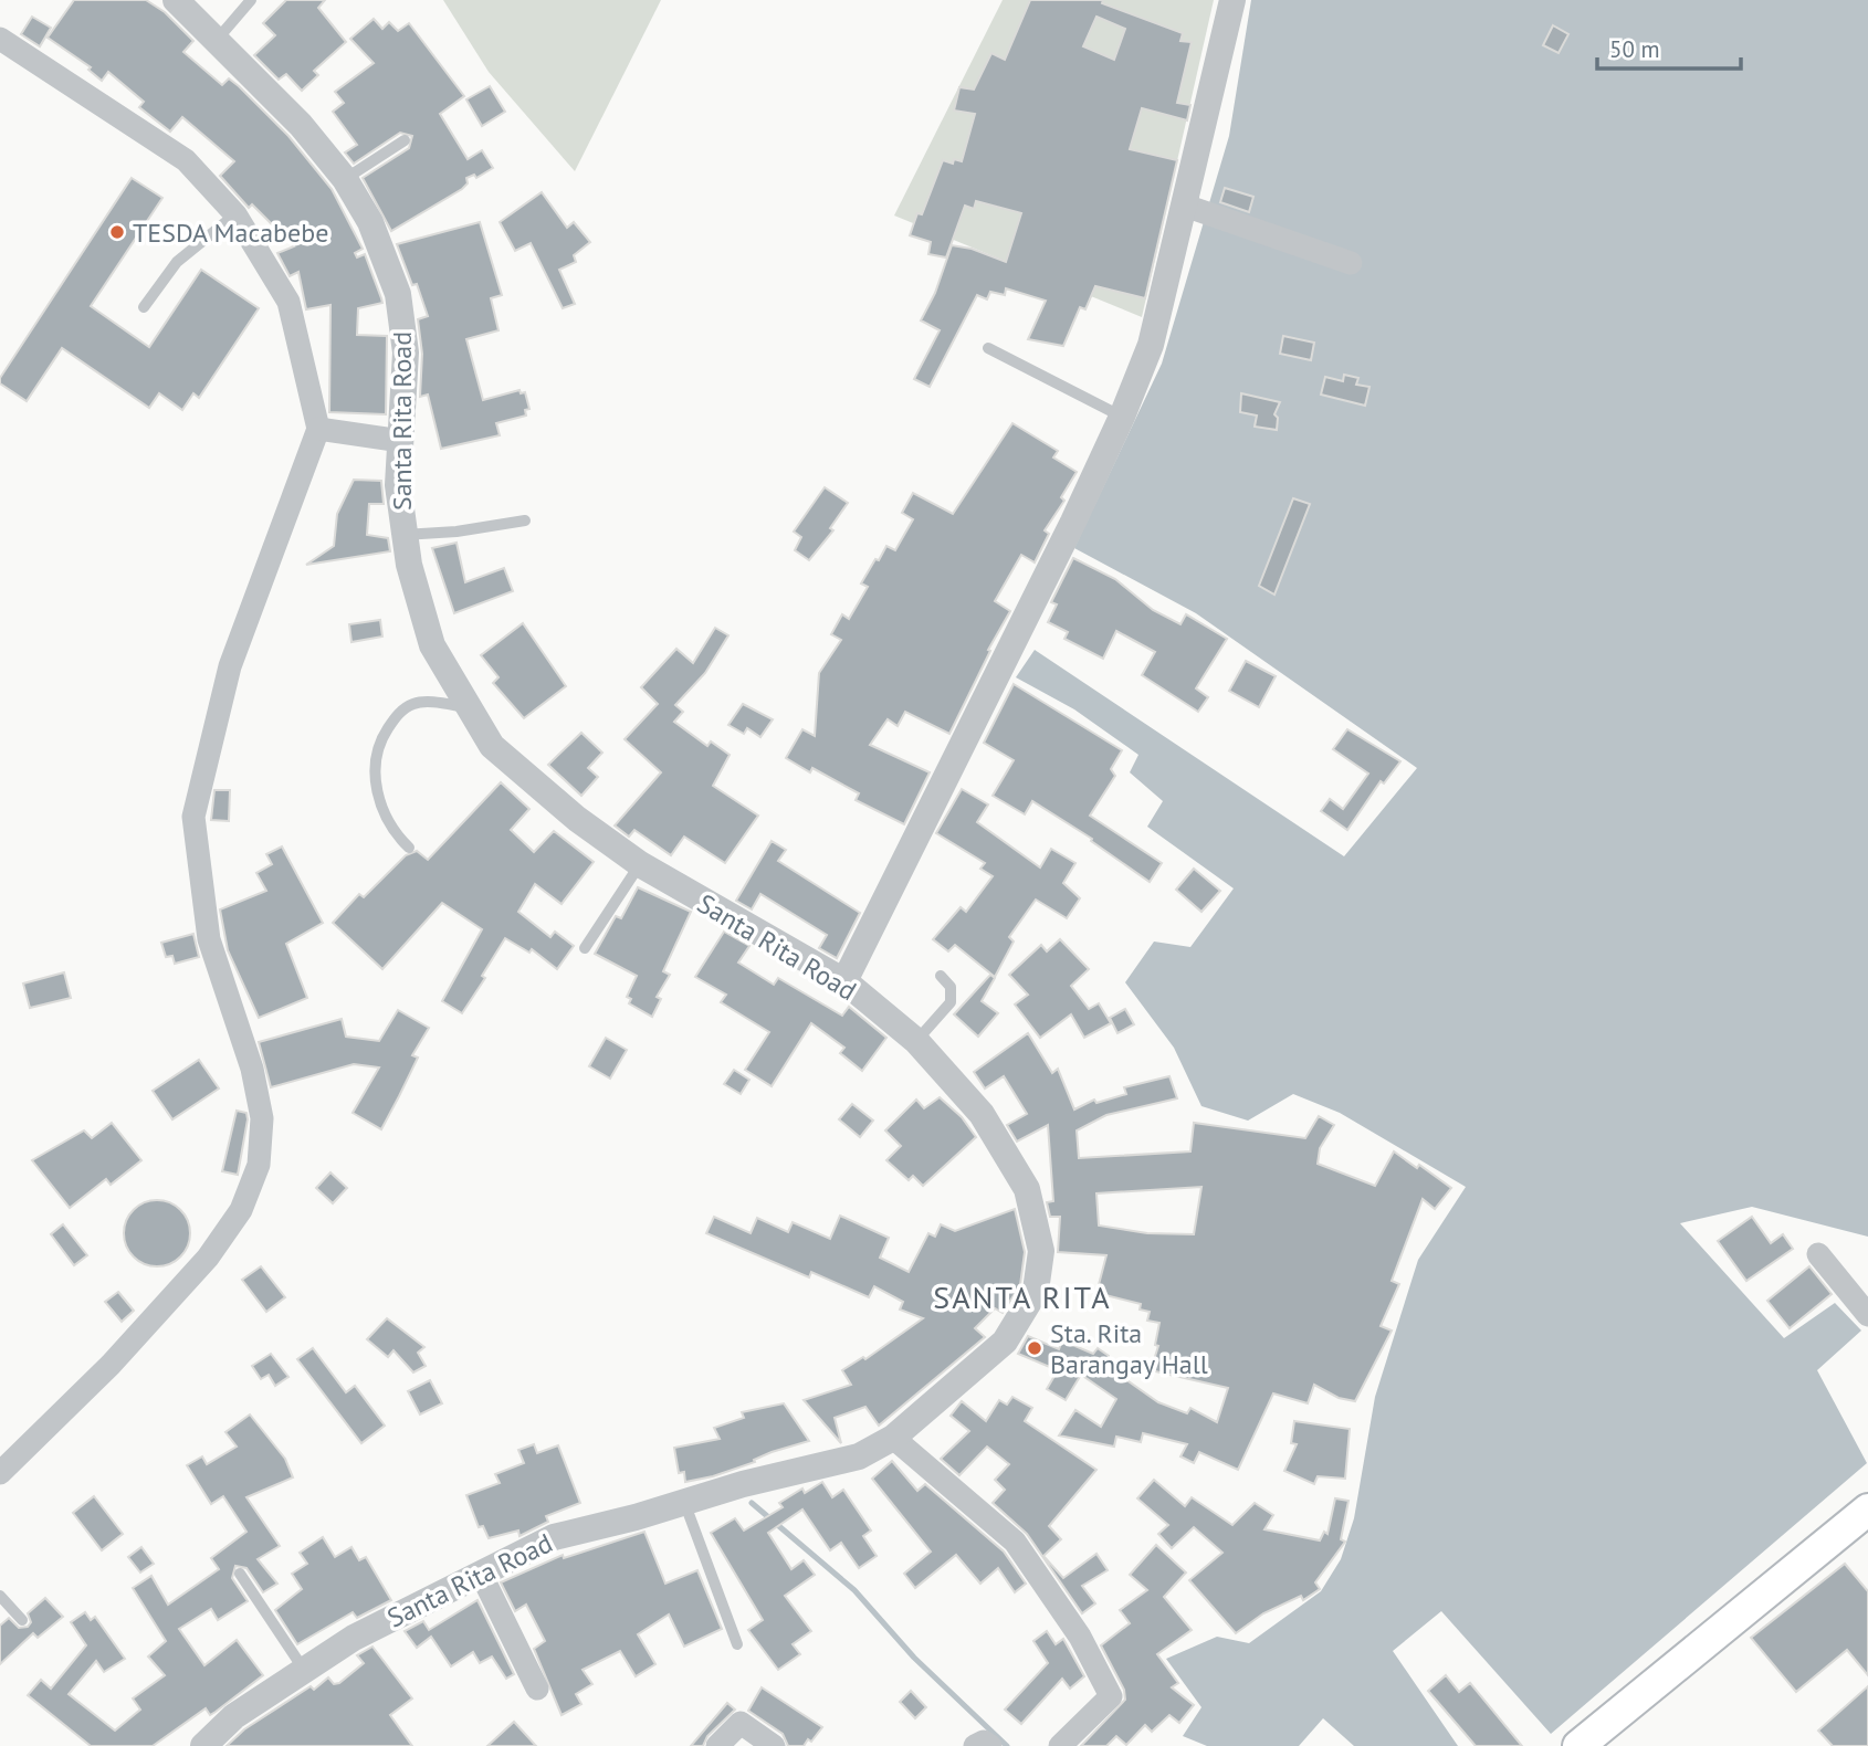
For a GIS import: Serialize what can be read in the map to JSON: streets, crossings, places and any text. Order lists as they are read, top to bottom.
{
  "streets": {
    "street": ["Santa Rita Road"]
  },
  "districts": ["SANTA RITA"],
  "places": ["TESDA Macabebe", "Sta. Rita Barangay Hall"],
  "scale_bar": "50 m"
}
